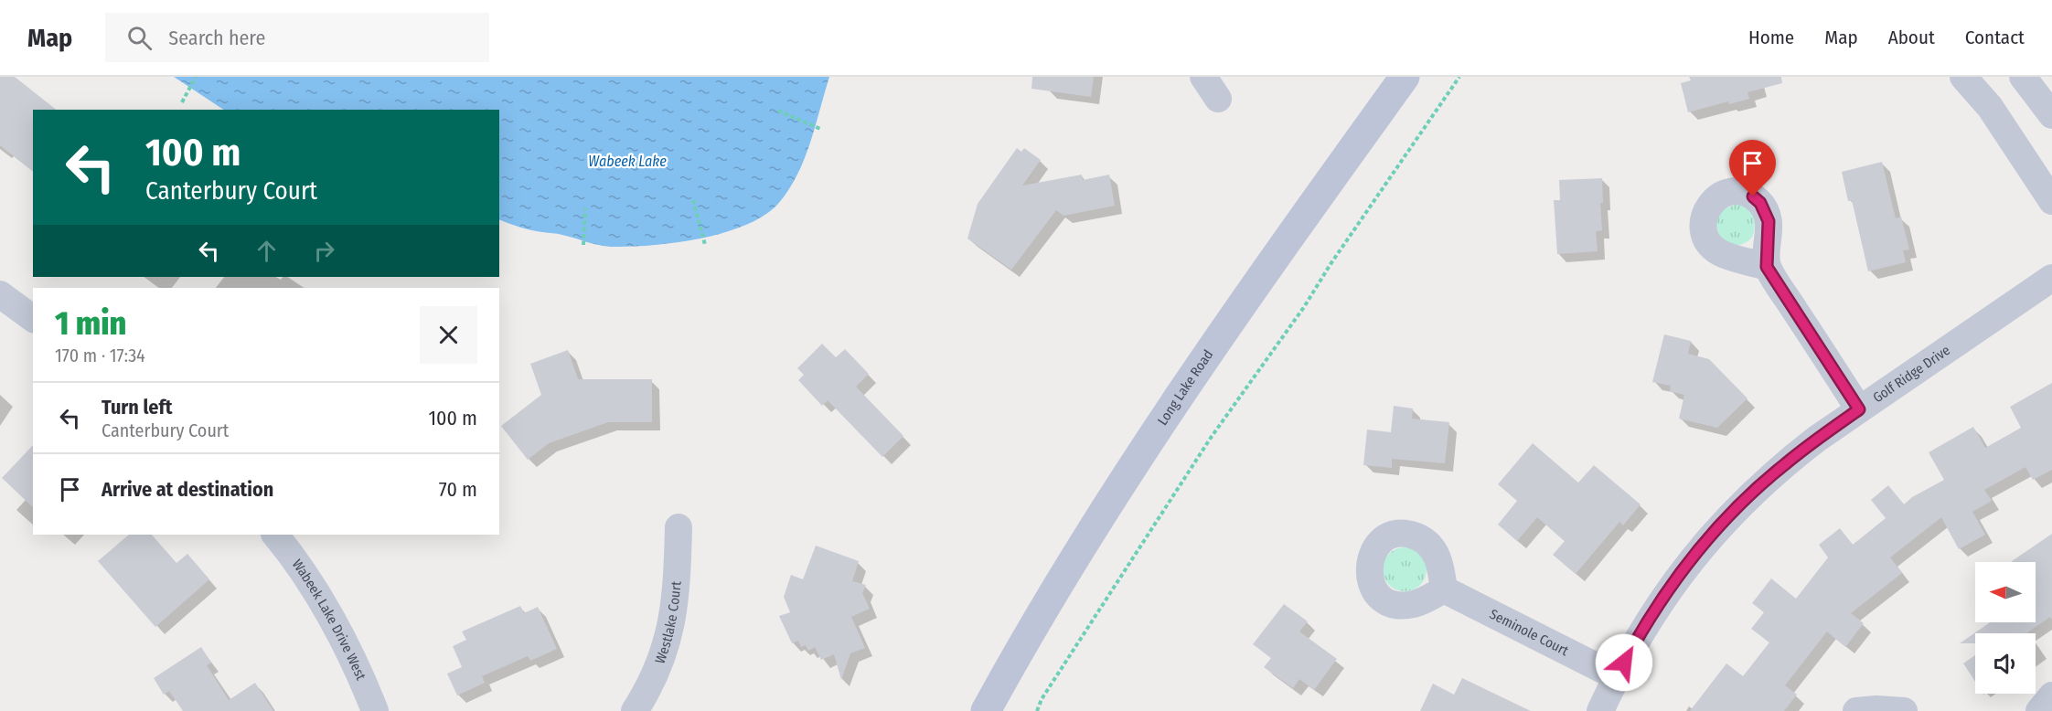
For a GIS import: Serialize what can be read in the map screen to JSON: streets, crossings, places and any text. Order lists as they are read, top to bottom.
{
  "streets": {
    "main road": ["Long Lake Road"],
    "street": [
      "Golf Ridge Drive",
      "Wabeek Lake Drive West",
      "Westlake Court",
      "Seminole Court"
    ]
  },
  "crossings": [
    ["Golf Ridge Drive", "Seminole Court"]
  ],
  "water": ["Wabeek Lake"],
  "north": "left",
  "page": {
    "header": "Map",
    "search": "Search here",
    "nav": [
      "Home",
      "Map",
      "About",
      "Contact"
    ],
    "turn": ["100 m", "Canterbury Court"],
    "heading": ["1 min", "170 m · 17:34"],
    "list": [
      {
        "name": "Turn left",
        "note": "Canterbury Court",
        "value": "100 m"
      },
      {
        "name": "Arrive at destination",
        "value": "70 m"
      }
    ]
  }
}
